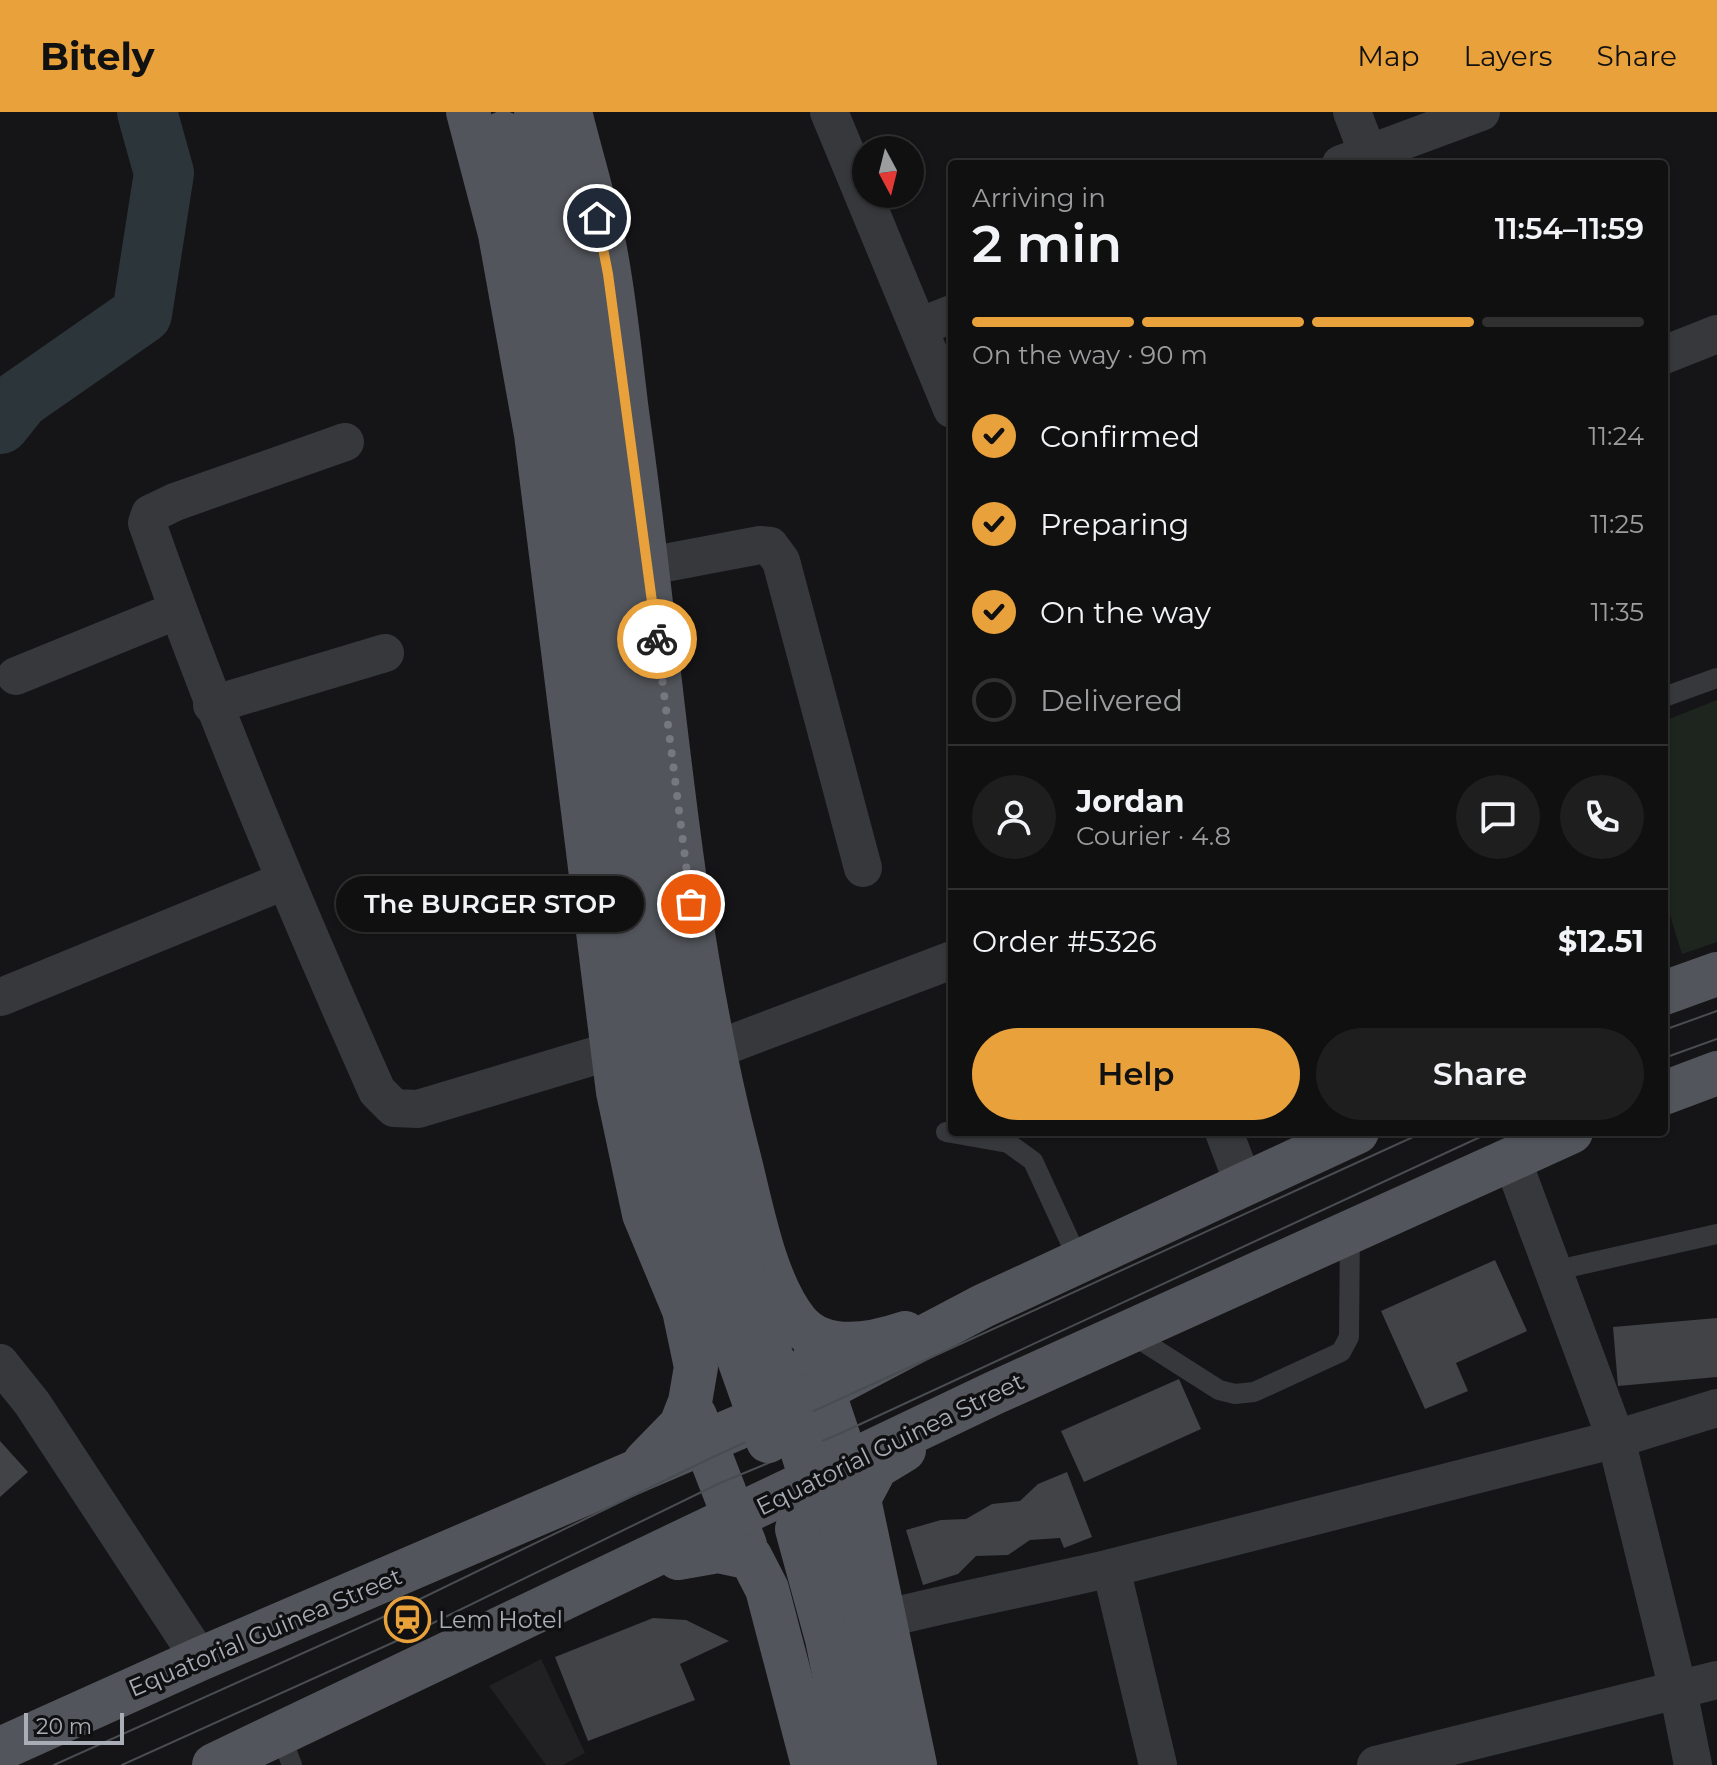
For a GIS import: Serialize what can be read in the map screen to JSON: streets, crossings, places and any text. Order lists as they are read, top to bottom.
{
  "streets": {
    "main road": ["Equatorial Guinea Street"]
  },
  "places": {
    "other": ["The BURGER STOP"],
    "station": ["Lem Hotel"]
  },
  "scale_bar": "20 m",
  "north": "bottom",
  "page": {
    "header": "Bitely",
    "nav": ["Map", "Layers", "Share"],
    "heading": ["2 min", "Arriving in", "11:54–11:59"],
    "panel": [
      "Jordan",
      "Courier · 4.8",
      "Order #5326",
      "$12.51"
    ],
    "bar": "On the way · 90 m",
    "list": [
      ["Confirmed", "11:24"],
      ["Preparing", "11:25"],
      ["On the way", "11:35"],
      "Delivered"
    ],
    "bubble": "The BURGER STOP",
    "buttons": ["Help", "Share"],
    "scale": "20 m"
  }
}
